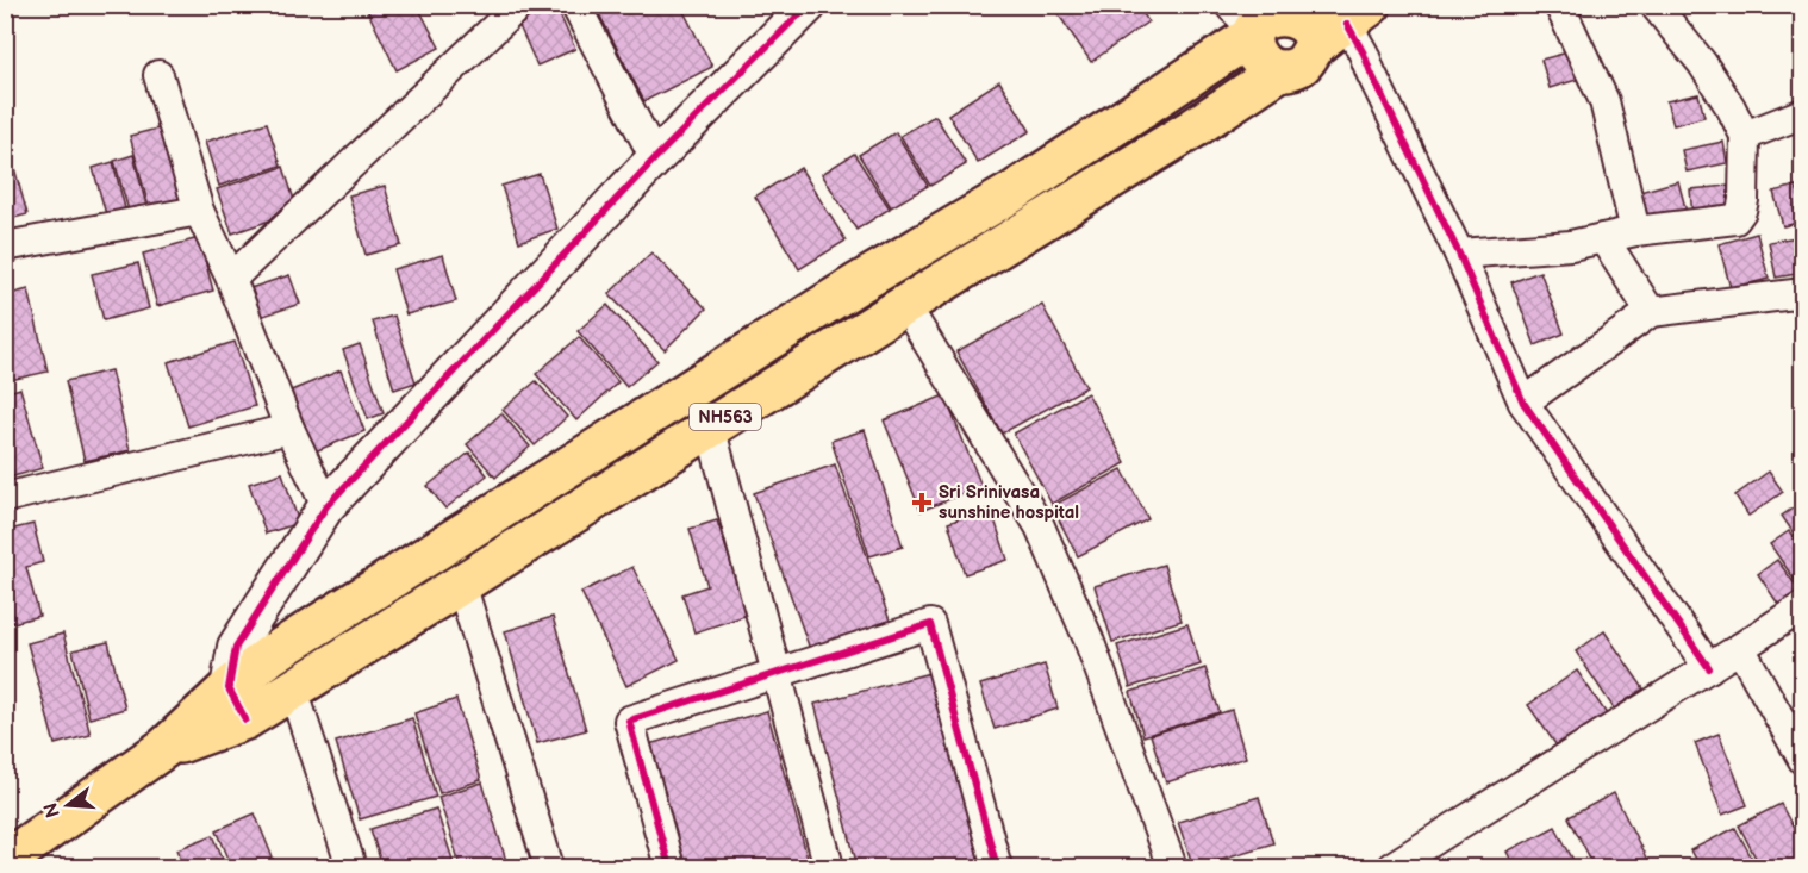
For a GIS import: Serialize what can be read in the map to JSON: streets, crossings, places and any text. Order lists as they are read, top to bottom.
{
  "streets": {
    "highway": ["NH563"]
  },
  "places": {
    "health": ["Sri Srinivasa sunshine hospital"]
  },
  "north": "left"
}
